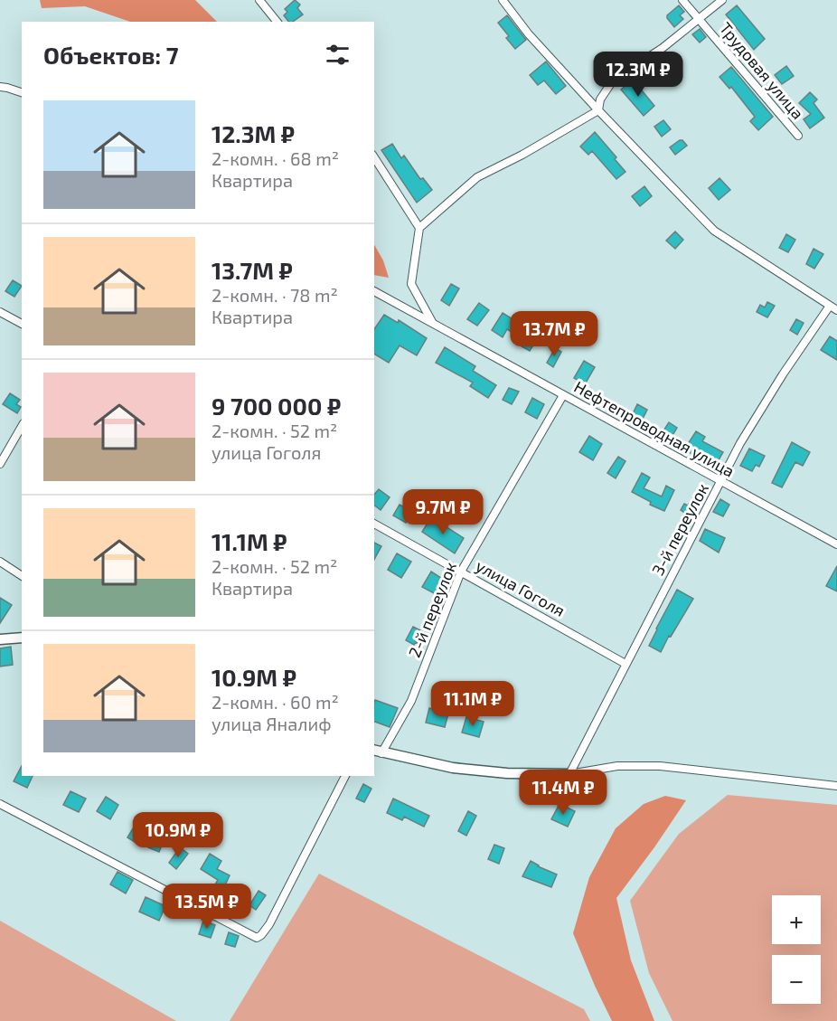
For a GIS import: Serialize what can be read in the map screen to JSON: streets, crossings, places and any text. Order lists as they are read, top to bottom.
{
  "streets": {
    "street": [
      "Трудовая улица",
      "Нефтепроводная улица",
      "3-й переулок",
      "улица Гоголя",
      "2-й переулок"
    ]
  },
  "crossings": [
    ["Нефтепроводная улица", "3-й переулок"],
    ["Нефтепроводная улица", "2-й переулок"],
    ["3-й переулок", "улица Гоголя"],
    ["улица Гоголя", "2-й переулок"]
  ],
  "page": {
    "heading": "Объектов: 7",
    "price": [
      "12.3M ₽",
      "13.7M ₽",
      "9.7M ₽",
      "11.1M ₽",
      "11.4M ₽",
      "10.9M ₽",
      "13.5M ₽"
    ],
    "list": [
      {
        "name": "12.3M ₽",
        "note": "2-комн. · 68 m² · Квартира"
      },
      {
        "name": "13.7M ₽",
        "note": "2-комн. · 78 m² · Квартира"
      },
      {
        "name": "9 700 000 ₽",
        "note": "2-комн. · 52 m² · улица Гоголя"
      },
      {
        "name": "11.1M ₽",
        "note": "2-комн. · 52 m² · Квартира"
      },
      {
        "name": "10.9M ₽",
        "note": "2-комн. · 60 m² · улица Яналиф"
      }
    ],
    "map_buttons": ["+", "−"]
  }
}
